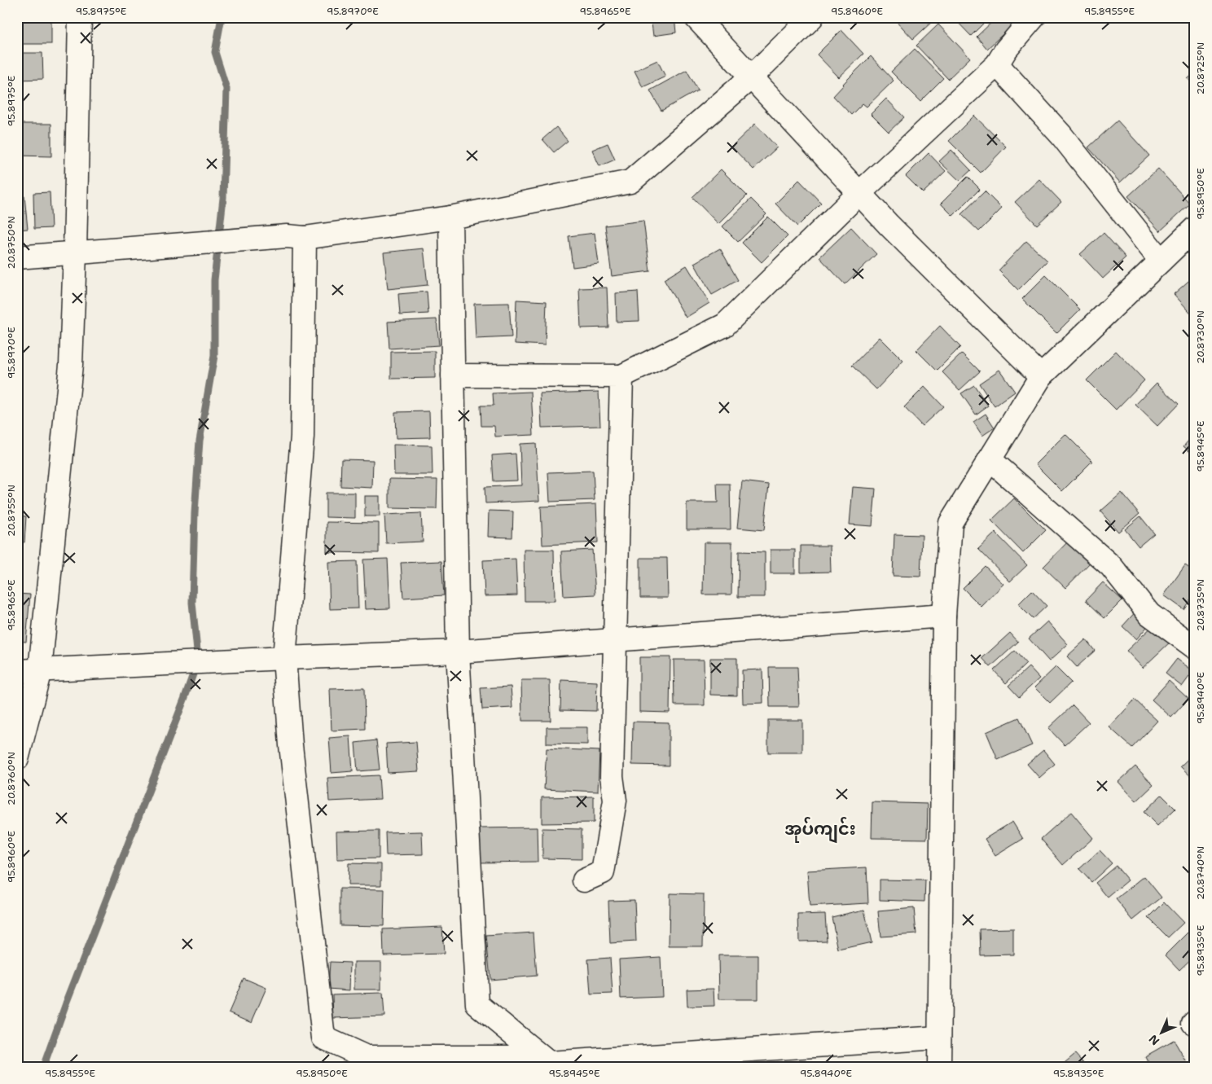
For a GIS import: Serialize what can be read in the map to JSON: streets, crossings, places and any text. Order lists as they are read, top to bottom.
{
  "districts": ["အုပ်ကျင်း"],
  "north": "bottom left",
  "coordinates": [
    "95.8975°E",
    "95.8970°E",
    "95.8965°E",
    "95.8960°E",
    "95.8955°E",
    "20.8725°N",
    "95.8950°E",
    "20.8750°N",
    "20.8730°N",
    "95.8945°E",
    "20.8755°N",
    "20.8735°N",
    "95.8940°E",
    "20.8760°N",
    "20.8740°N",
    "95.8935°E"
  ]
}
